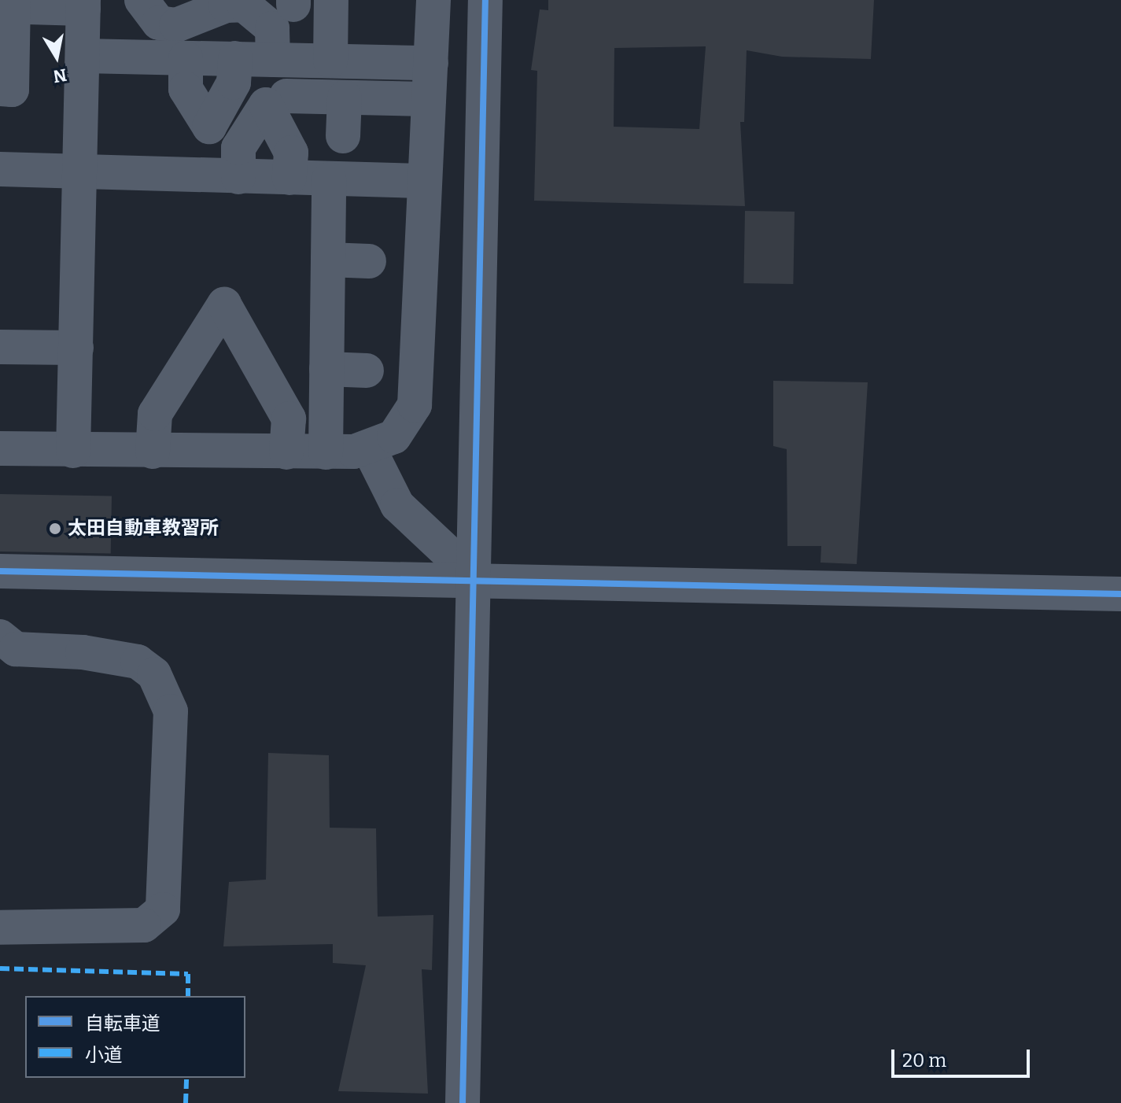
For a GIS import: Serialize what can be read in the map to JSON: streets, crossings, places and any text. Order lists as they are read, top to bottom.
{
  "places": ["太田自動車教習所"],
  "legend": ["自転車道", "小道"],
  "scale_bar": "20 m",
  "north": "bottom"
}
